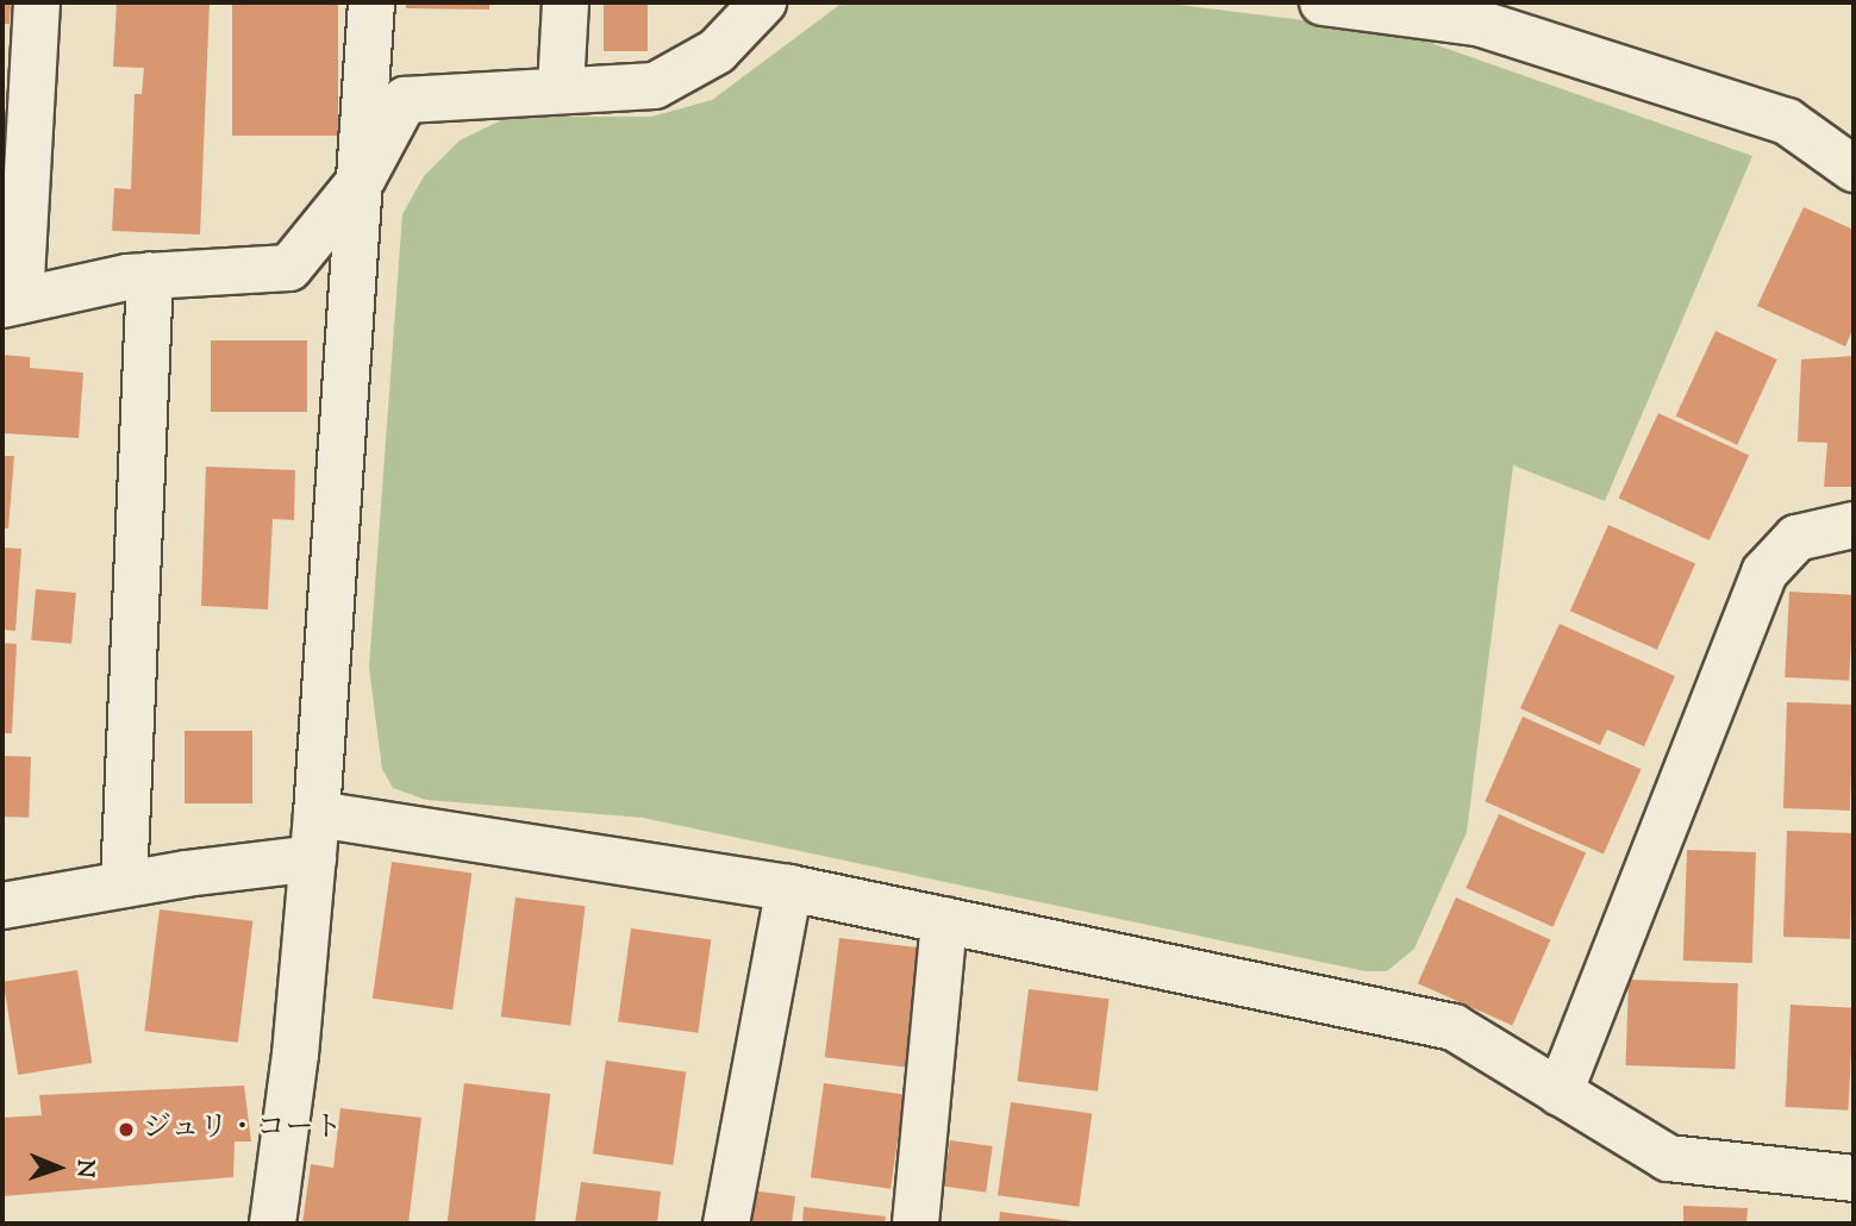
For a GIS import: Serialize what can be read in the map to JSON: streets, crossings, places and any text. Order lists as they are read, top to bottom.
{
  "places": ["ジュリ・コート"],
  "north": "right"
}
